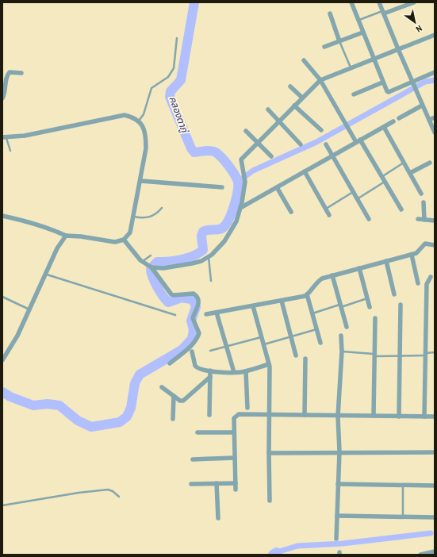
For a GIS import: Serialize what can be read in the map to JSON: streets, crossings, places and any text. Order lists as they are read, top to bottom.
{
  "water": ["คลองตาภู่"],
  "north": "bottom right"
}
